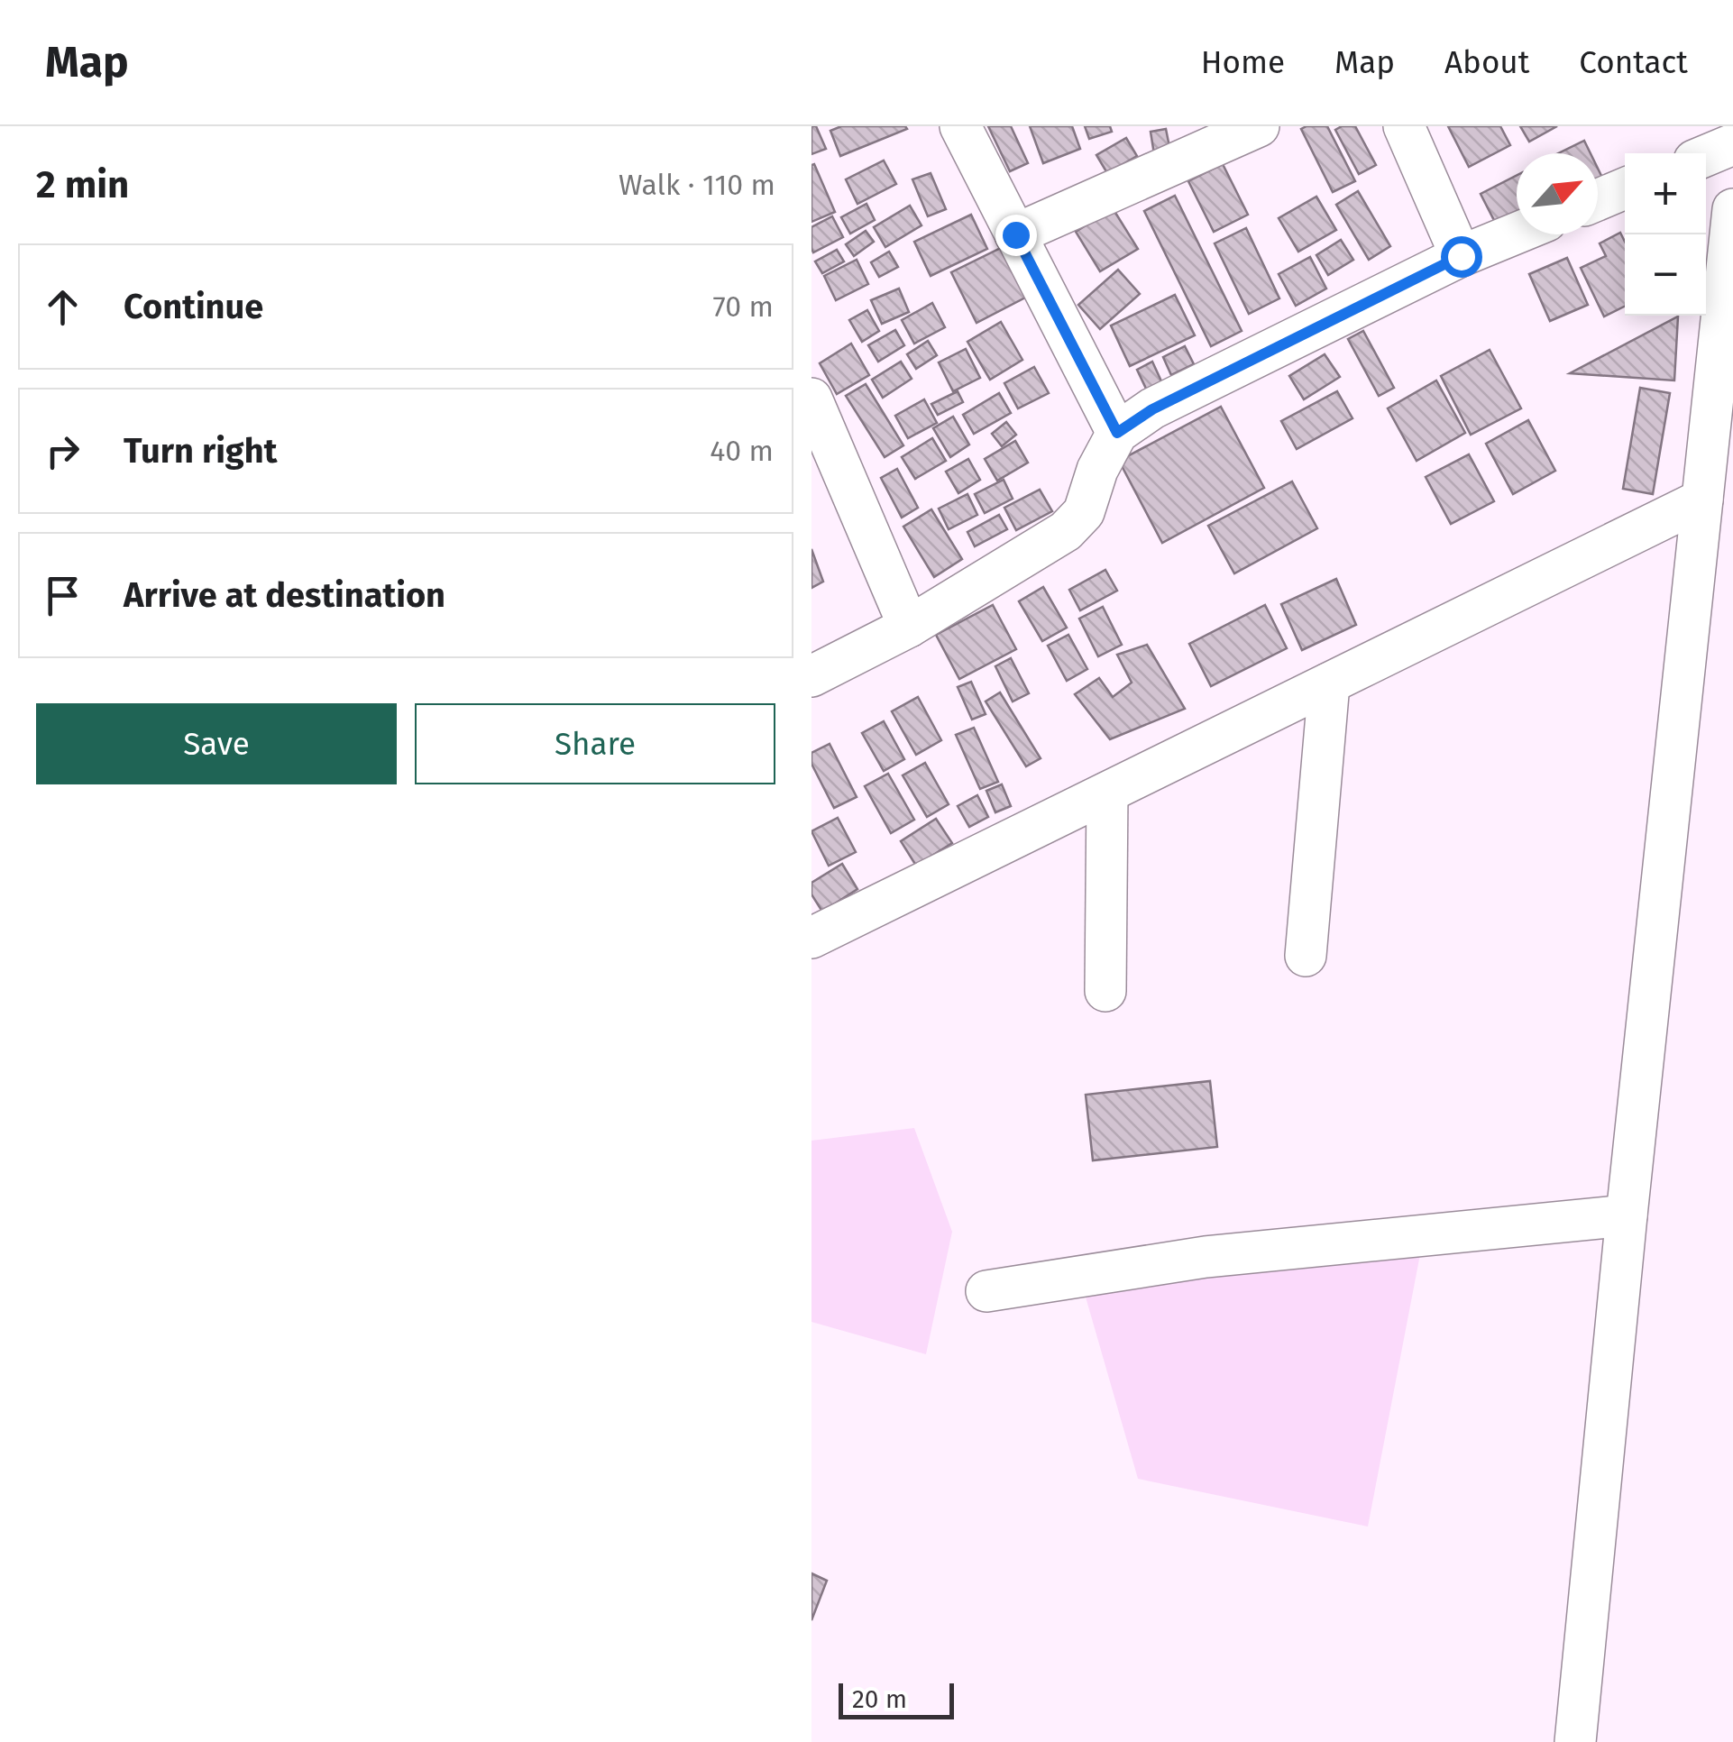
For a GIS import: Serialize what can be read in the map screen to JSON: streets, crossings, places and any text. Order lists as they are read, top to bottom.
{
  "scale_bar": "20 m",
  "north": "top right",
  "page": {
    "header": "Map",
    "nav": [
      "Home",
      "Map",
      "About",
      "Contact"
    ],
    "heading": ["2 min", "Walk · 110 m"],
    "map_buttons": ["+", "−"],
    "list": [
      ["Continue", "70 m"],
      ["Turn right", "40 m"],
      "Arrive at destination"
    ],
    "buttons": ["Save", "Share"],
    "scale": "20 m"
  }
}
